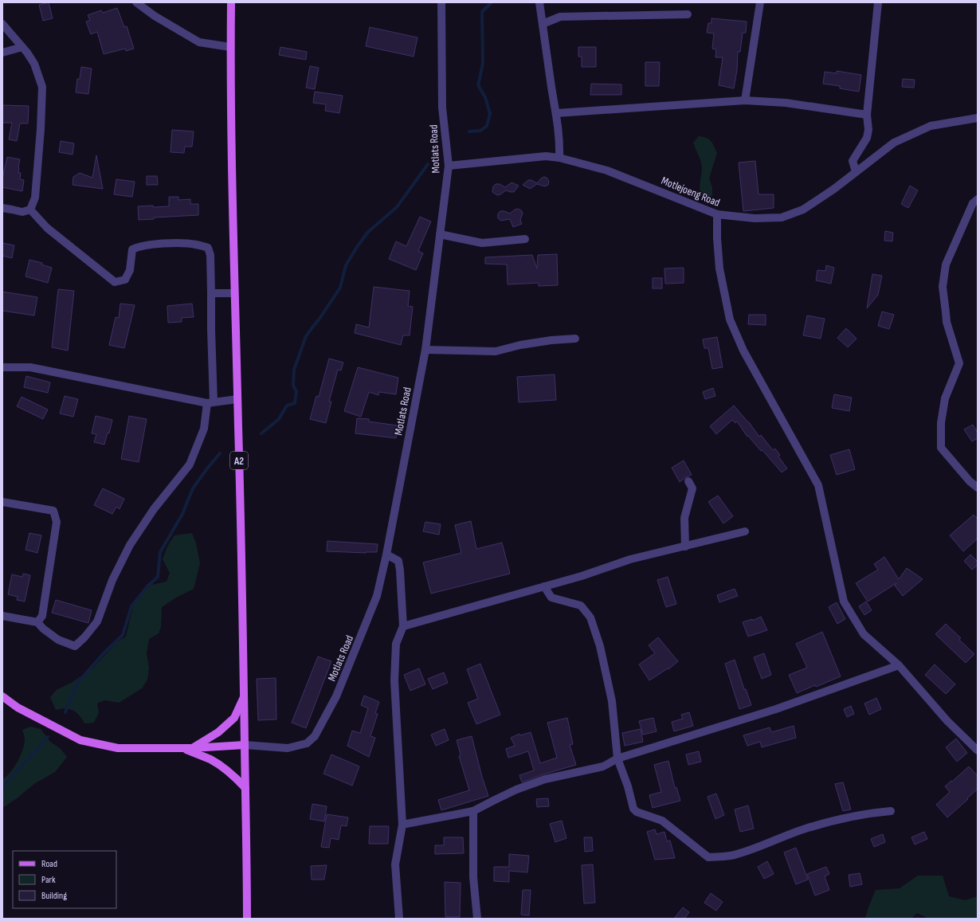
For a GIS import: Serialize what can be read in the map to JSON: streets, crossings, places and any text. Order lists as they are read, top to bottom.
{
  "streets": {
    "main road": ["A2"],
    "street": ["Motlats Road", "Motlejoeng Road"]
  },
  "crossings": [
    ["Motlats Road", "Motlejoeng Road"],
    ["Motlats Road", "A2"]
  ],
  "legend": ["Road", "Park", "Building"]
}
